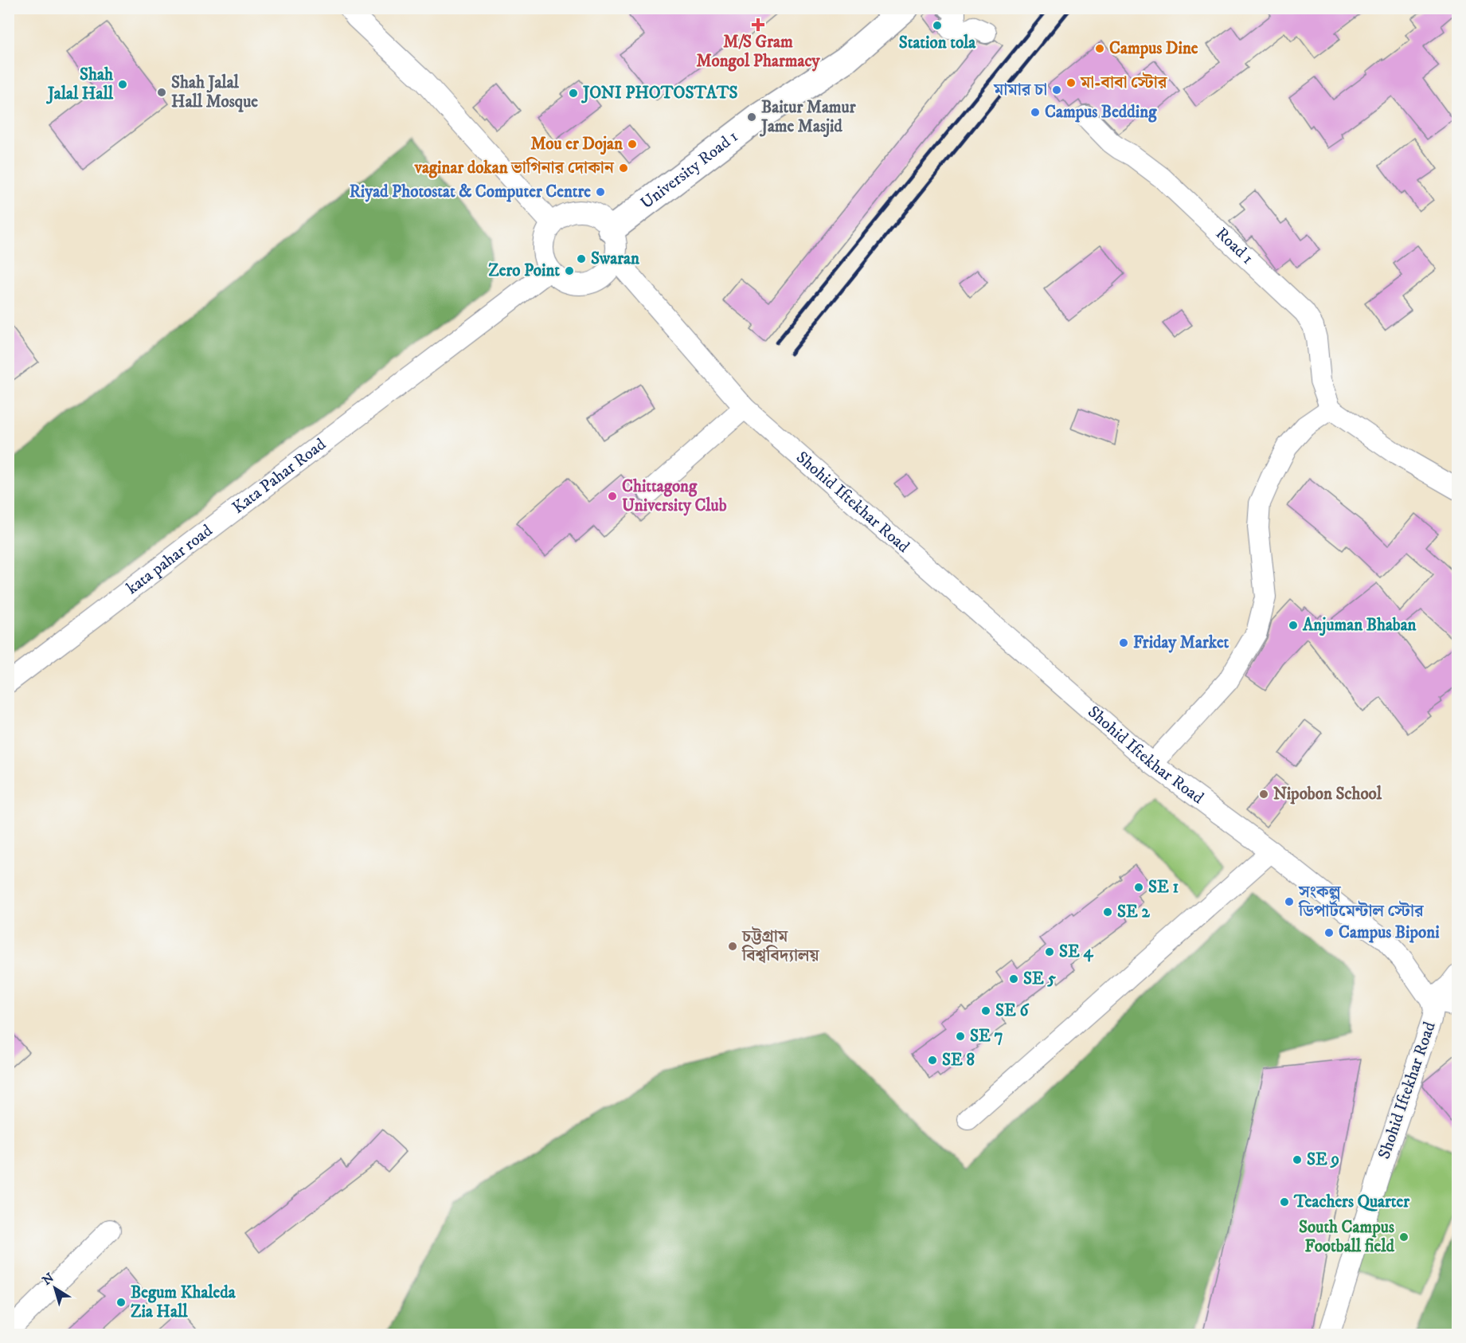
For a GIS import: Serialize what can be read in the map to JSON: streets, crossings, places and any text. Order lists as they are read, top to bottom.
{
  "streets": {
    "main road": ["University Road 1"],
    "street": [
      "Road 1",
      "Kata Pahar Road",
      "Shohid Iftekhar Road",
      "kata pahar road"
    ]
  },
  "crossings": [
    ["University Road 1", "Kata Pahar Road"],
    ["University Road 1", "Shohid Iftekhar Road"],
    ["Kata Pahar Road", "Shohid Iftekhar Road"],
    ["Kata Pahar Road", "kata pahar road"]
  ],
  "places": {
    "health": ["M/S Gram Mongol Pharmacy"],
    "other": [
      "Station tola",
      "Campus Dine",
      "মা-বাবা স্টোর",
      "Shah Jalal Hall",
      "মামার চা",
      "Shah Jalal Hall Mosque",
      "JONI PHOTOSTATS",
      "Campus Bedding",
      "Baitur Mamur Jame Masjid",
      "Mou er Dojan",
      "vaginar dokan ভাগিনার দোকান",
      "Riyad Photostat & Computer Centre",
      "Swaran",
      "Zero Point",
      "Chittagong University Club",
      "Anjuman Bhaban",
      "Friday Market",
      "Nipobon School",
      "SE 1",
      "সংকল্প ডিপার্টমেন্টাল স্টোর",
      "SE 2",
      "Campus Biponi",
      "চট্টগ্রাম বিশ্ববিদ্যালয়",
      "SE 4",
      "SE 5",
      "SE 6",
      "SE 7",
      "SE 8",
      "SE 9",
      "Teachers Quarter",
      "South Campus Football field",
      "Begum Khaleda Zia Hall"
    ]
  },
  "north": "top left"
}
